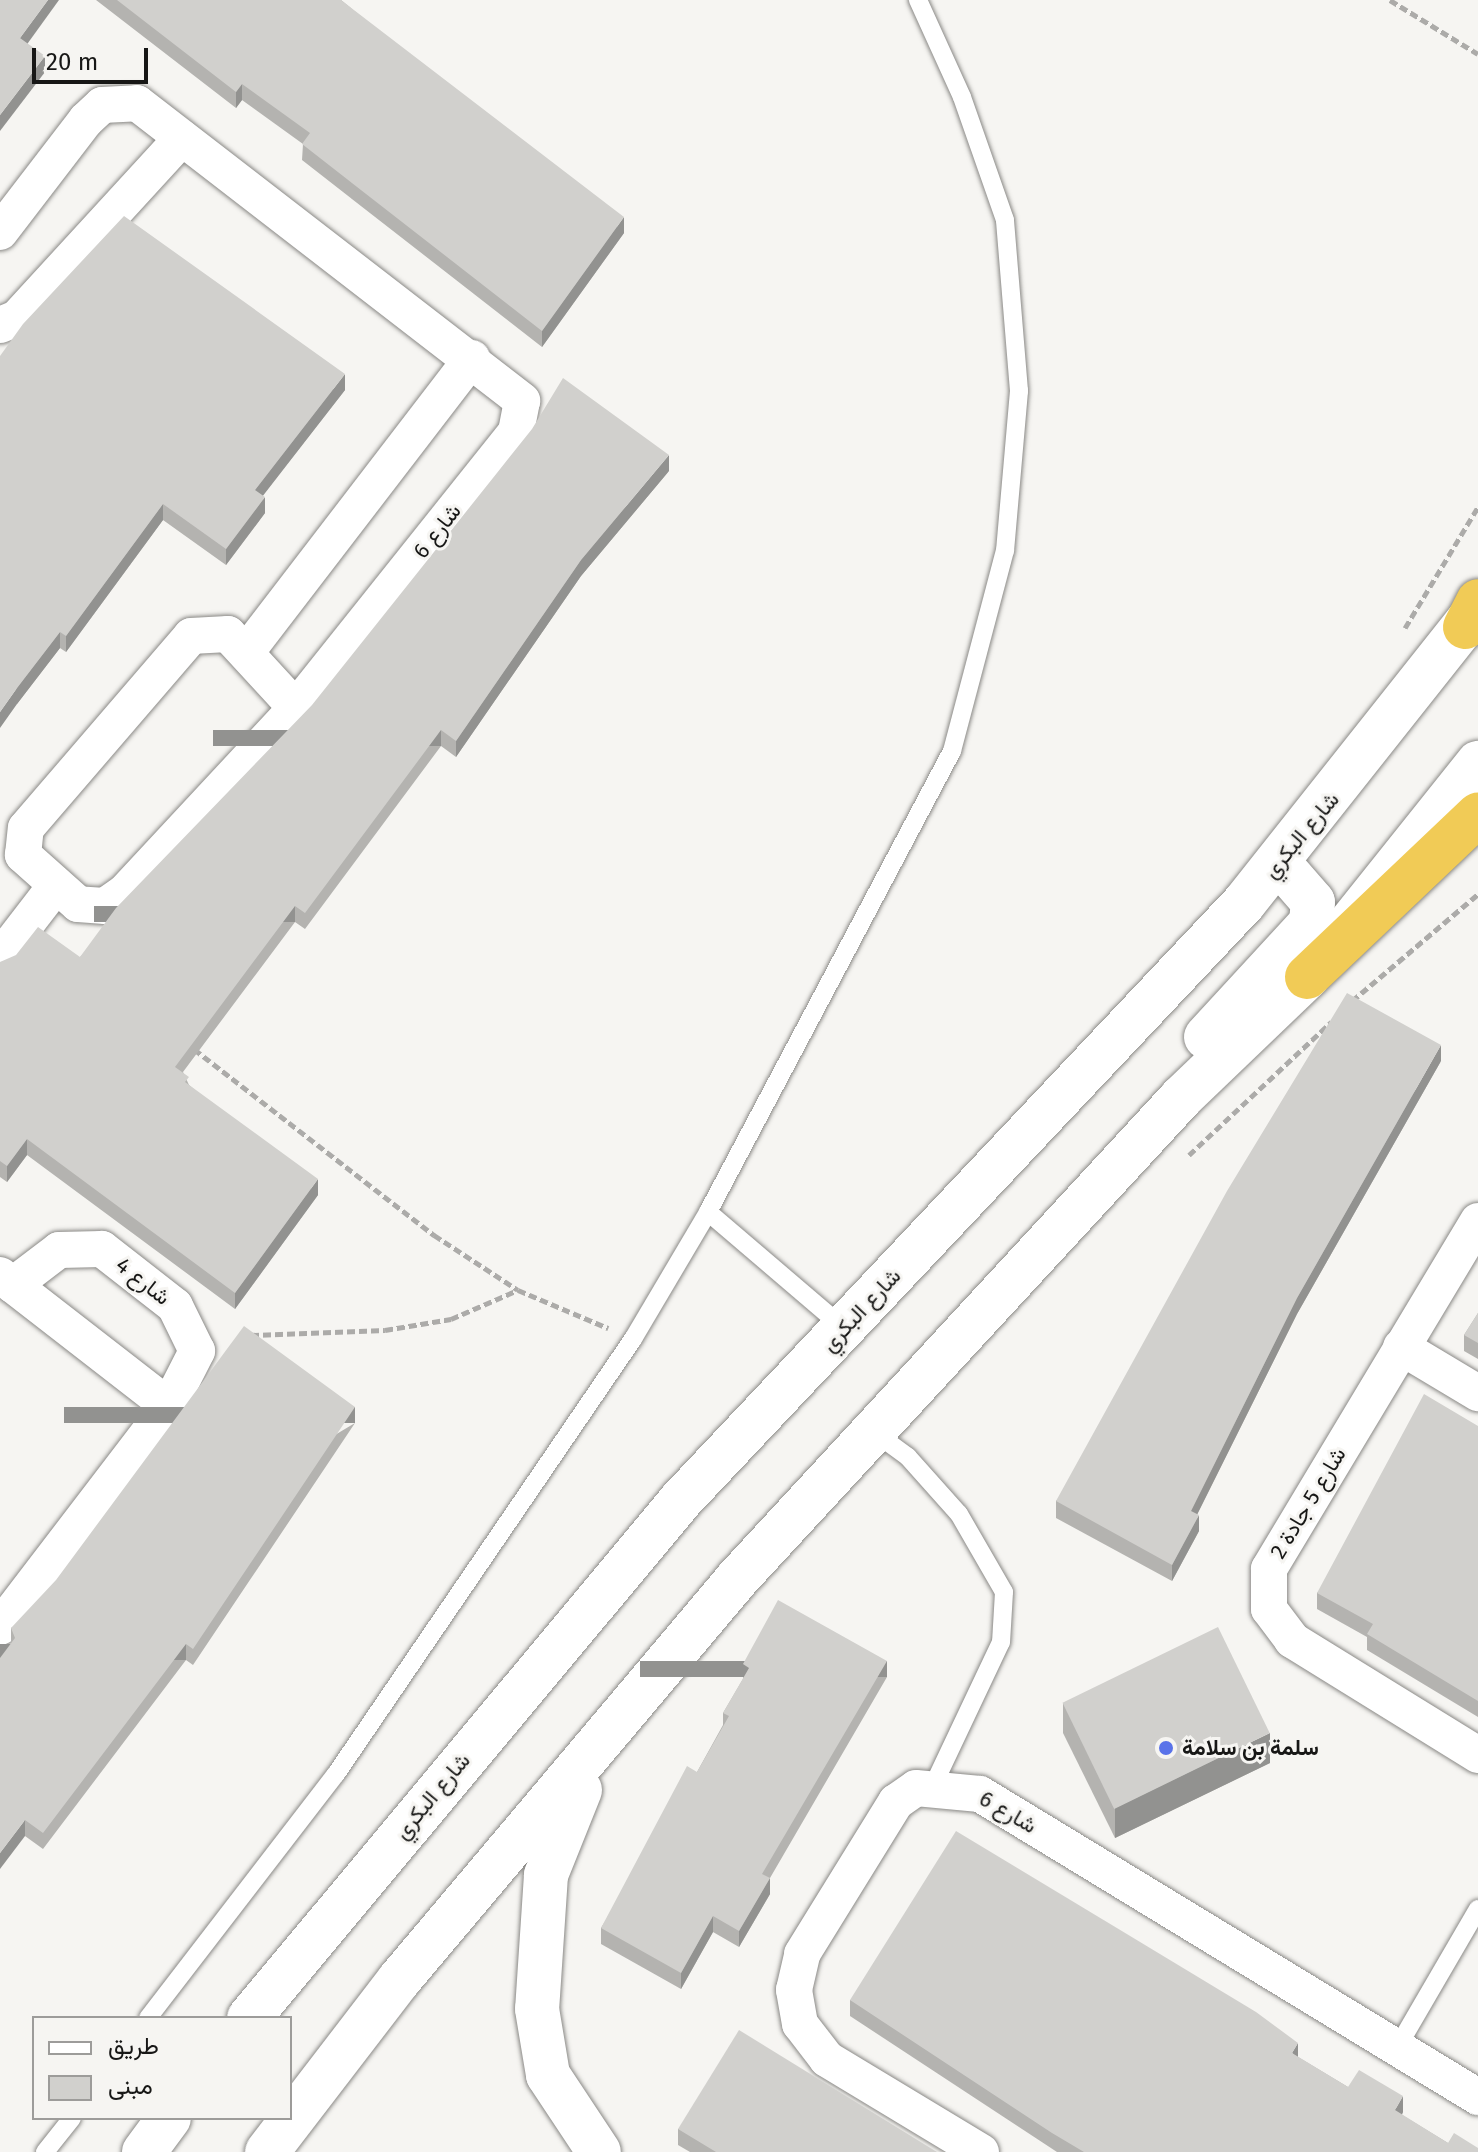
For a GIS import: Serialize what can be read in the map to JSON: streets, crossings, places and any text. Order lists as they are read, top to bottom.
{
  "streets": {
    "main road": ["شارع البكري"],
    "street": ["شارع 6", "شارع 4", "شارع 5 جادة 2"]
  },
  "places": ["سلمة بن سلامة"],
  "legend": ["طريق", "مبنى"],
  "scale_bar": "20 m"
}
